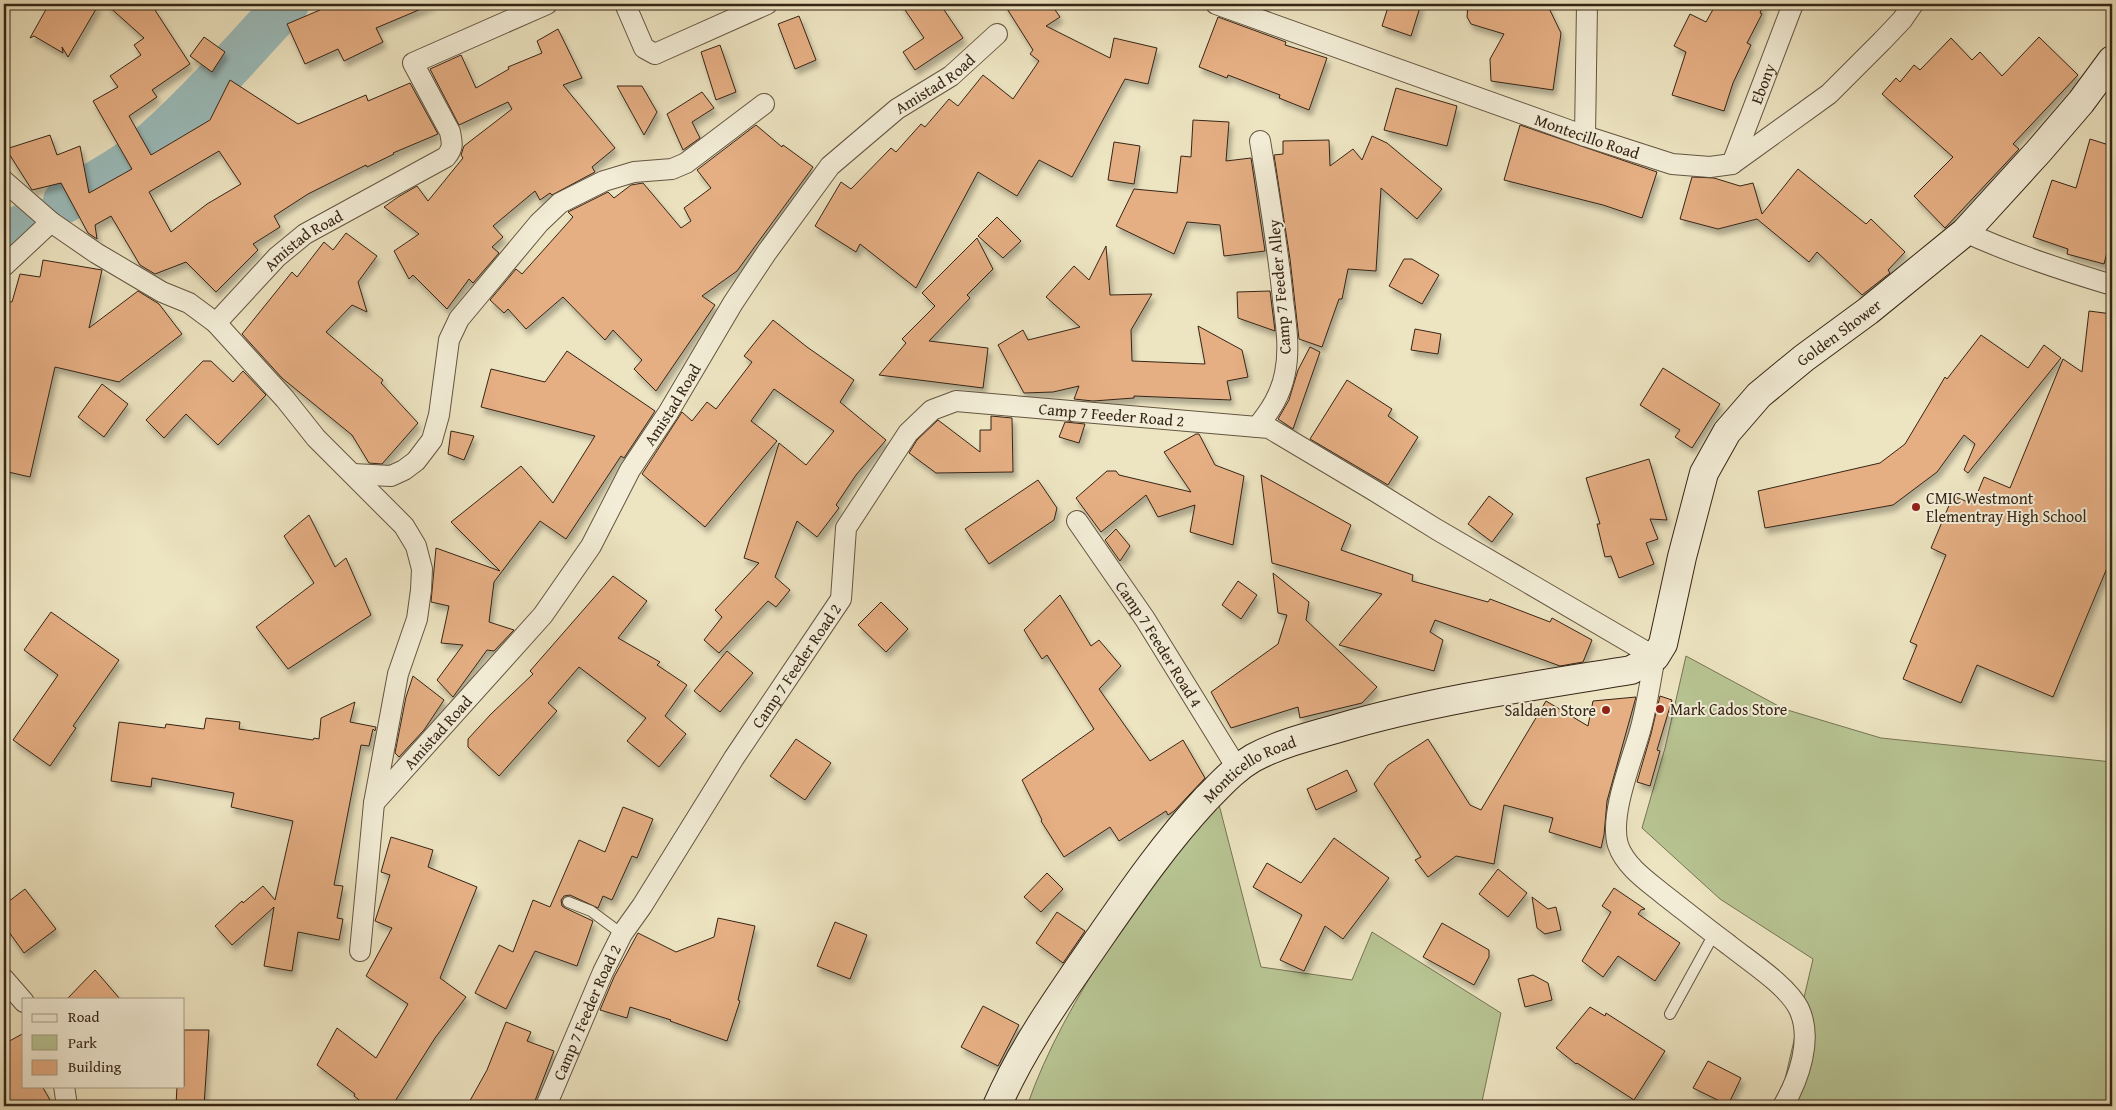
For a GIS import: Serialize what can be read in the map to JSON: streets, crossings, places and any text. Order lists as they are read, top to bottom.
{
  "streets": {
    "main road": ["Golden Shower", "Monticello Road"],
    "street": [
      "Amistad Road",
      "Ebony",
      "Montecillo Road",
      "Camp 7 Feeder Alley",
      "Camp 7 Feeder Road 2",
      "Camp 7 Feeder Road 4"
    ]
  },
  "crossings": [
    ["Ebony", "Montecillo Road"],
    ["Camp 7 Feeder Alley", "Camp 7 Feeder Road 2"],
    ["Golden Shower", "Camp 7 Feeder Road 2"],
    ["Golden Shower", "Monticello Road"],
    ["Camp 7 Feeder Road 2", "Monticello Road"],
    ["Camp 7 Feeder Road 4", "Monticello Road"]
  ],
  "places": ["CMIC Westmont Elementray High School", "Mark Cados Store", "Saldaen Store"],
  "legend": ["Road", "Park", "Building"]
}
